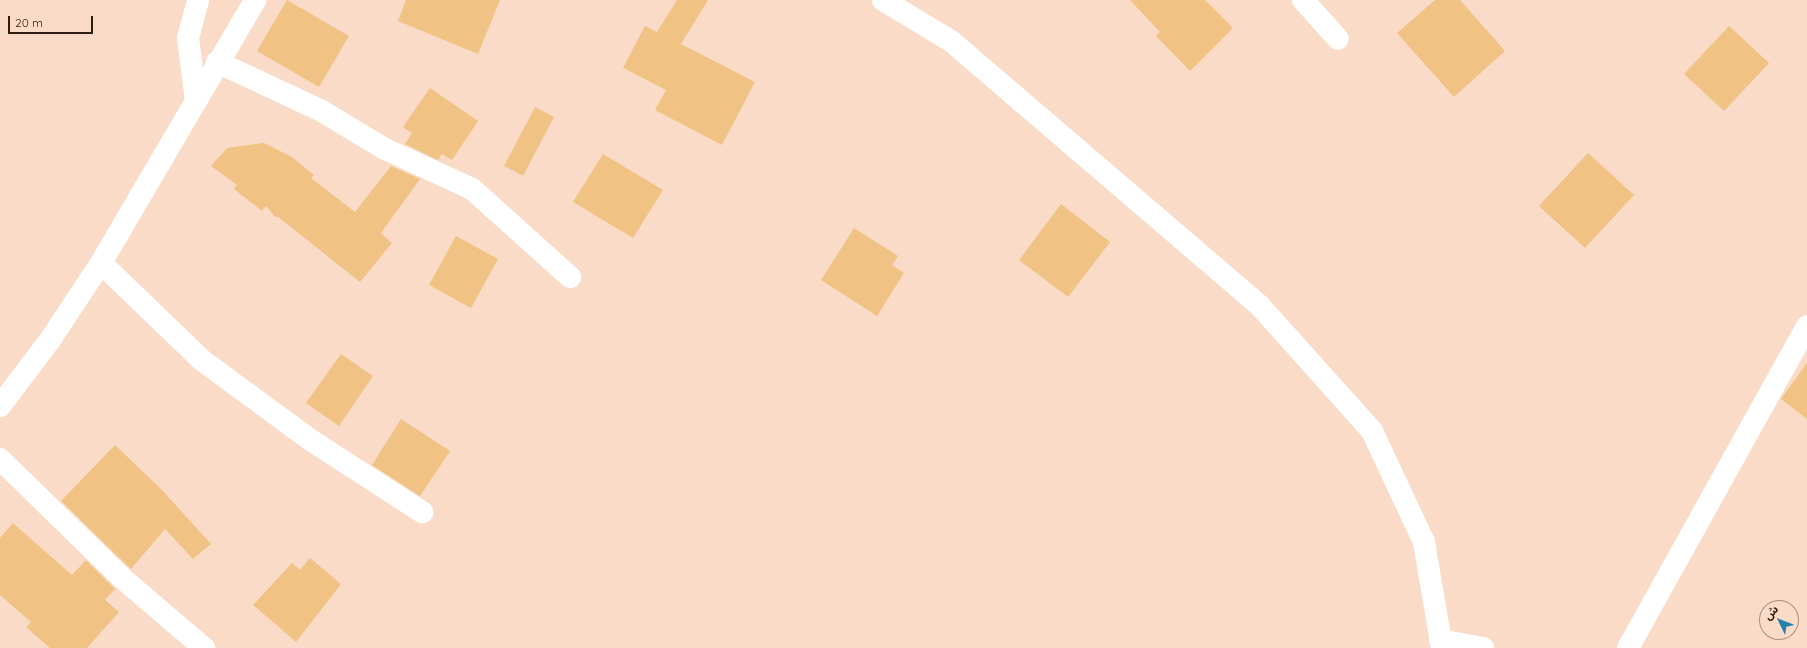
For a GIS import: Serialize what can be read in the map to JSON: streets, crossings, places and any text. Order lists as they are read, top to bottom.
{
  "scale_bar": "20 m",
  "north": "top left"
}
